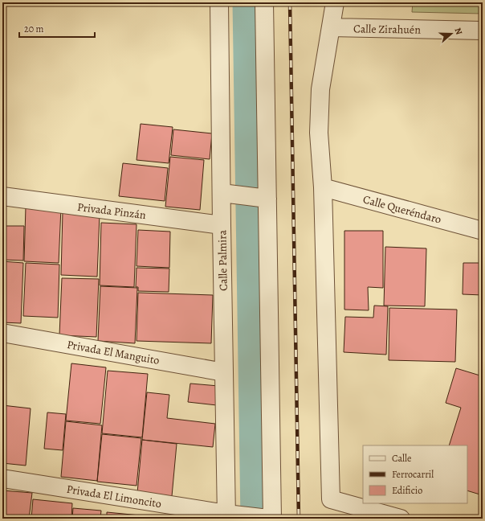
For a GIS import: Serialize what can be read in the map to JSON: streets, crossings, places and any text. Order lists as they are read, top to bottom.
{
  "streets": {
    "street": [
      "Calle Zirahuén",
      "Calle Queréndaro",
      "Privada Pinzán",
      "Calle Palmira",
      "Privada El Manguito",
      "Privada El Limoncito"
    ]
  },
  "crossings": [
    ["Privada Pinzán", "Calle Palmira"],
    ["Calle Palmira", "Privada El Manguito"],
    ["Calle Palmira", "Privada El Limoncito"]
  ],
  "legend": ["Calle", "Ferrocarril", "Edificio"],
  "scale_bar": "20 m",
  "north": "right"
}
